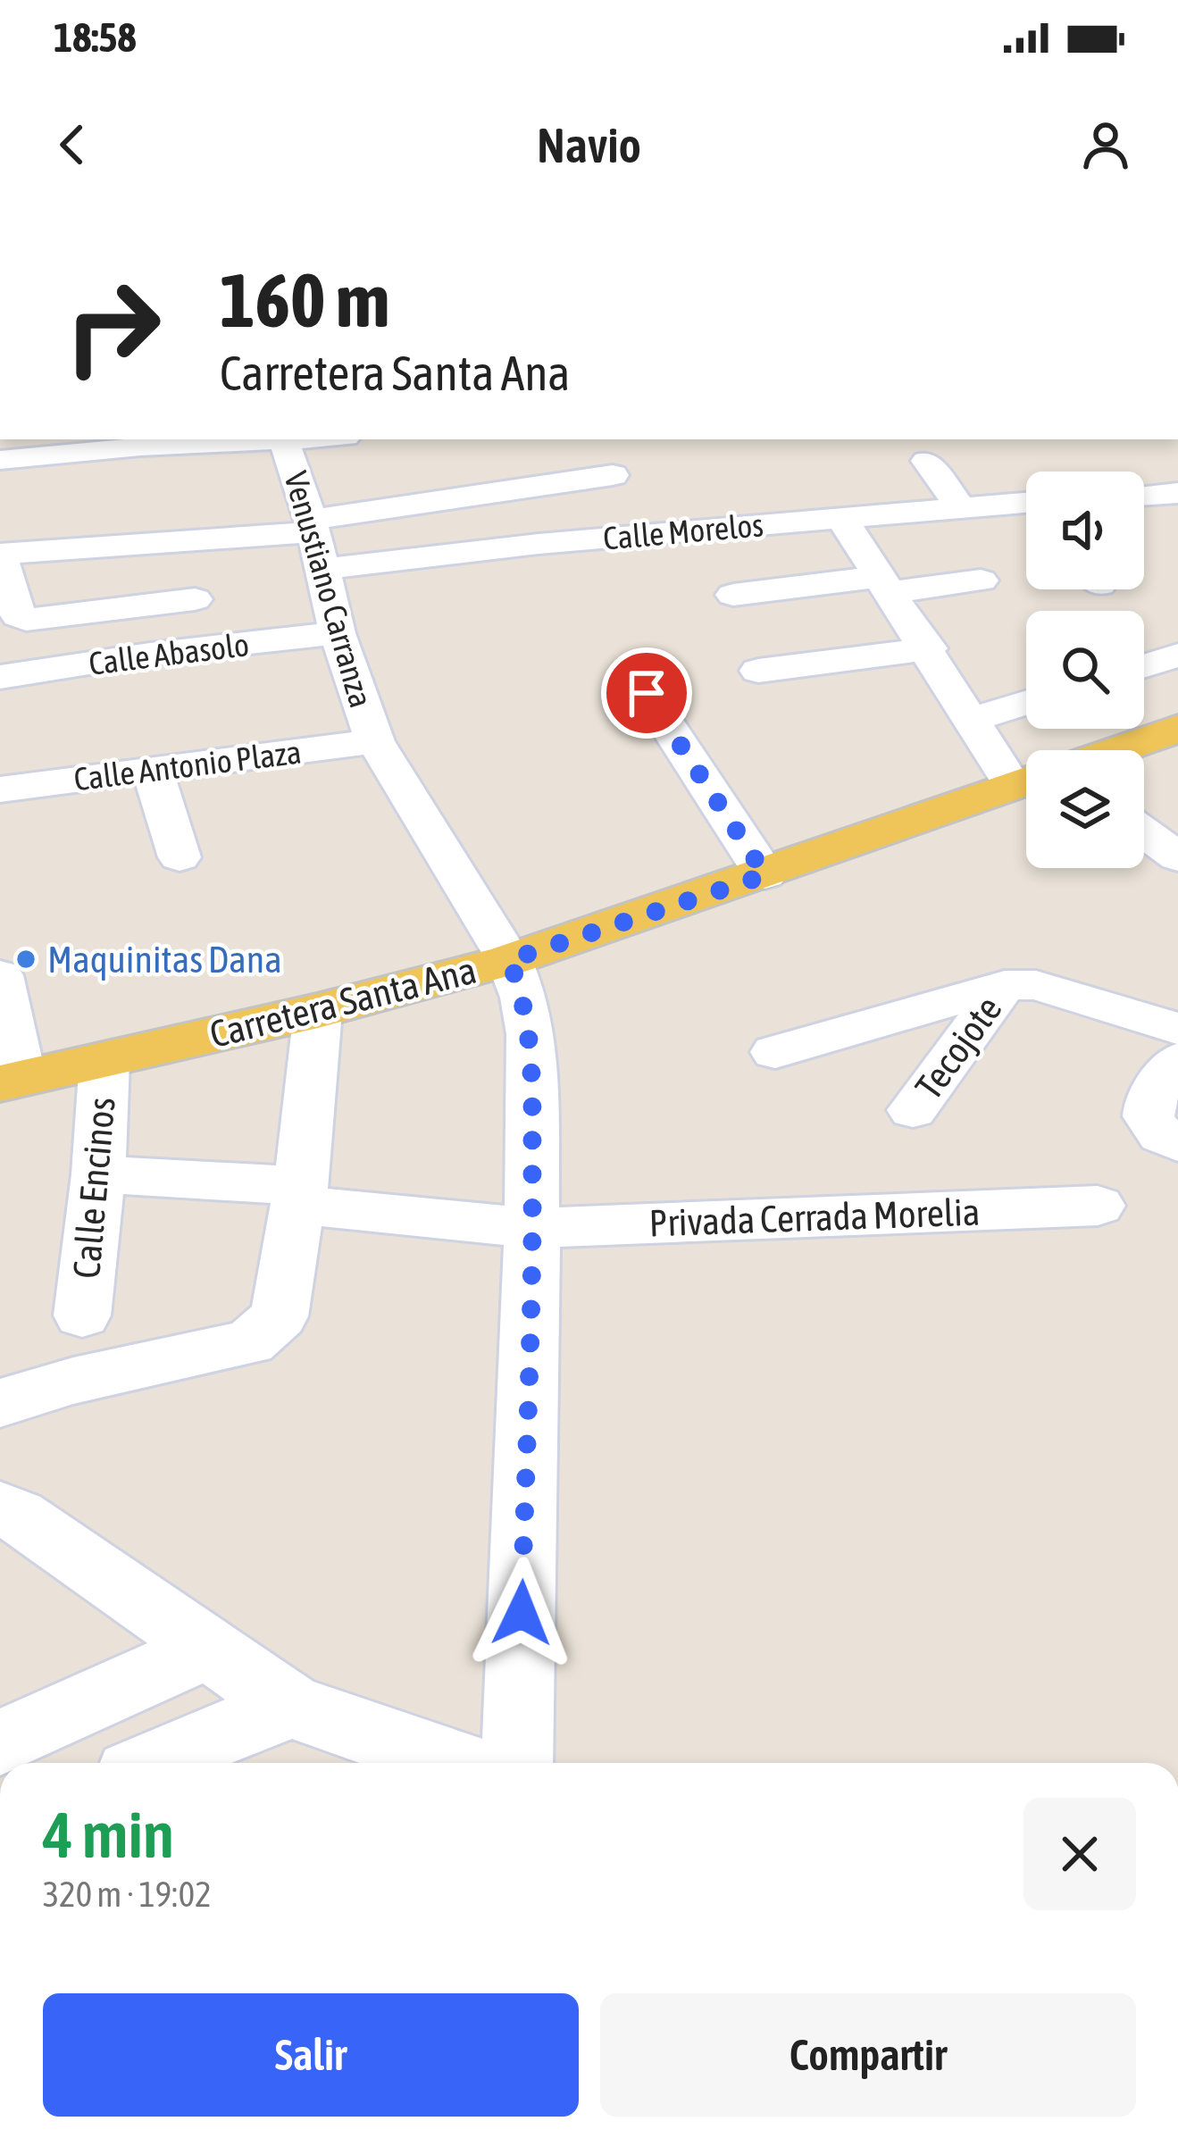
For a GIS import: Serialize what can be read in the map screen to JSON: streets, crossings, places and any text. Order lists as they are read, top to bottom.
{
  "streets": {
    "main road": ["Carretera Santa Ana"],
    "street": [
      "Calle Morelos",
      "Venustiano Carranza",
      "Calle Abasolo",
      "Calle Antonio Plaza",
      "Tecojote",
      "Calle Encinos",
      "Privada Cerrada Morelia"
    ]
  },
  "crossings": [
    ["Calle Morelos", "Venustiano Carranza"],
    ["Venustiano Carranza", "Calle Abasolo"],
    ["Venustiano Carranza", "Calle Antonio Plaza"],
    ["Venustiano Carranza", "Carretera Santa Ana"],
    ["Venustiano Carranza", "Privada Cerrada Morelia"],
    ["Carretera Santa Ana", "Calle Encinos"],
    ["Calle Encinos", "Privada Cerrada Morelia"]
  ],
  "places": ["Maquinitas Dana"],
  "page": {
    "status": "18:58",
    "header": "Navio",
    "turn": ["160 m", "Carretera Santa Ana"],
    "heading": ["4 min", "320 m · 19:02"],
    "buttons": ["Salir", "Compartir"]
  }
}
